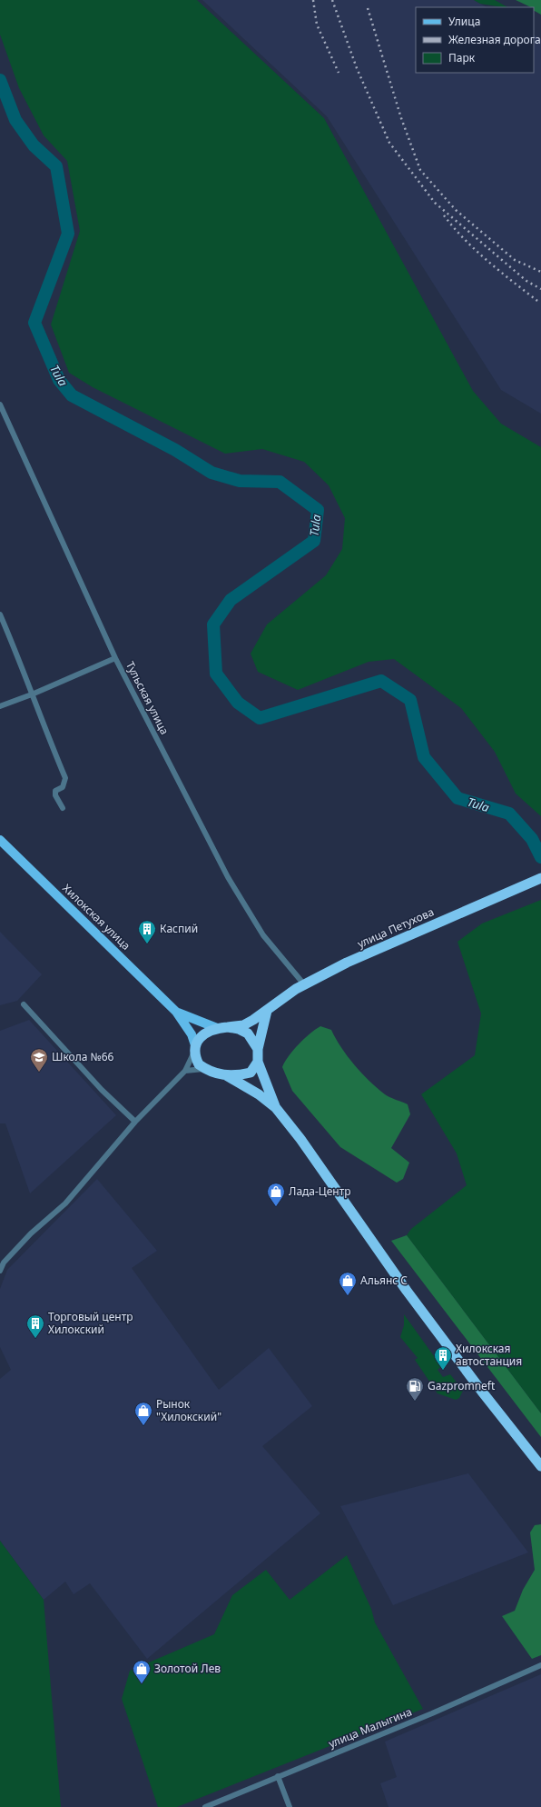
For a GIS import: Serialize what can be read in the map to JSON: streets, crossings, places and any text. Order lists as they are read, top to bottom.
{
  "streets": {
    "highway": ["улица Петухова"],
    "main road": ["Хилокская улица"],
    "street": ["Тульская улица", "улица Малыгина"]
  },
  "crossings": [
    ["Тульская улица", "улица Петухова"]
  ],
  "water": ["Tula"],
  "places": {
    "building": ["Каспий", "Торговый центр Хилокский", "Хилокская автостанция"],
    "school or university": ["Школа №66"],
    "shop": [
      "Лада-Центр",
      "Альянс С",
      "Рынок \"Хилокский\"",
      "Золотой Лев"
    ],
    "fuel station": ["Gazpromneft"]
  },
  "legend": ["Улица", "Железная дорога", "Парк"]
}
